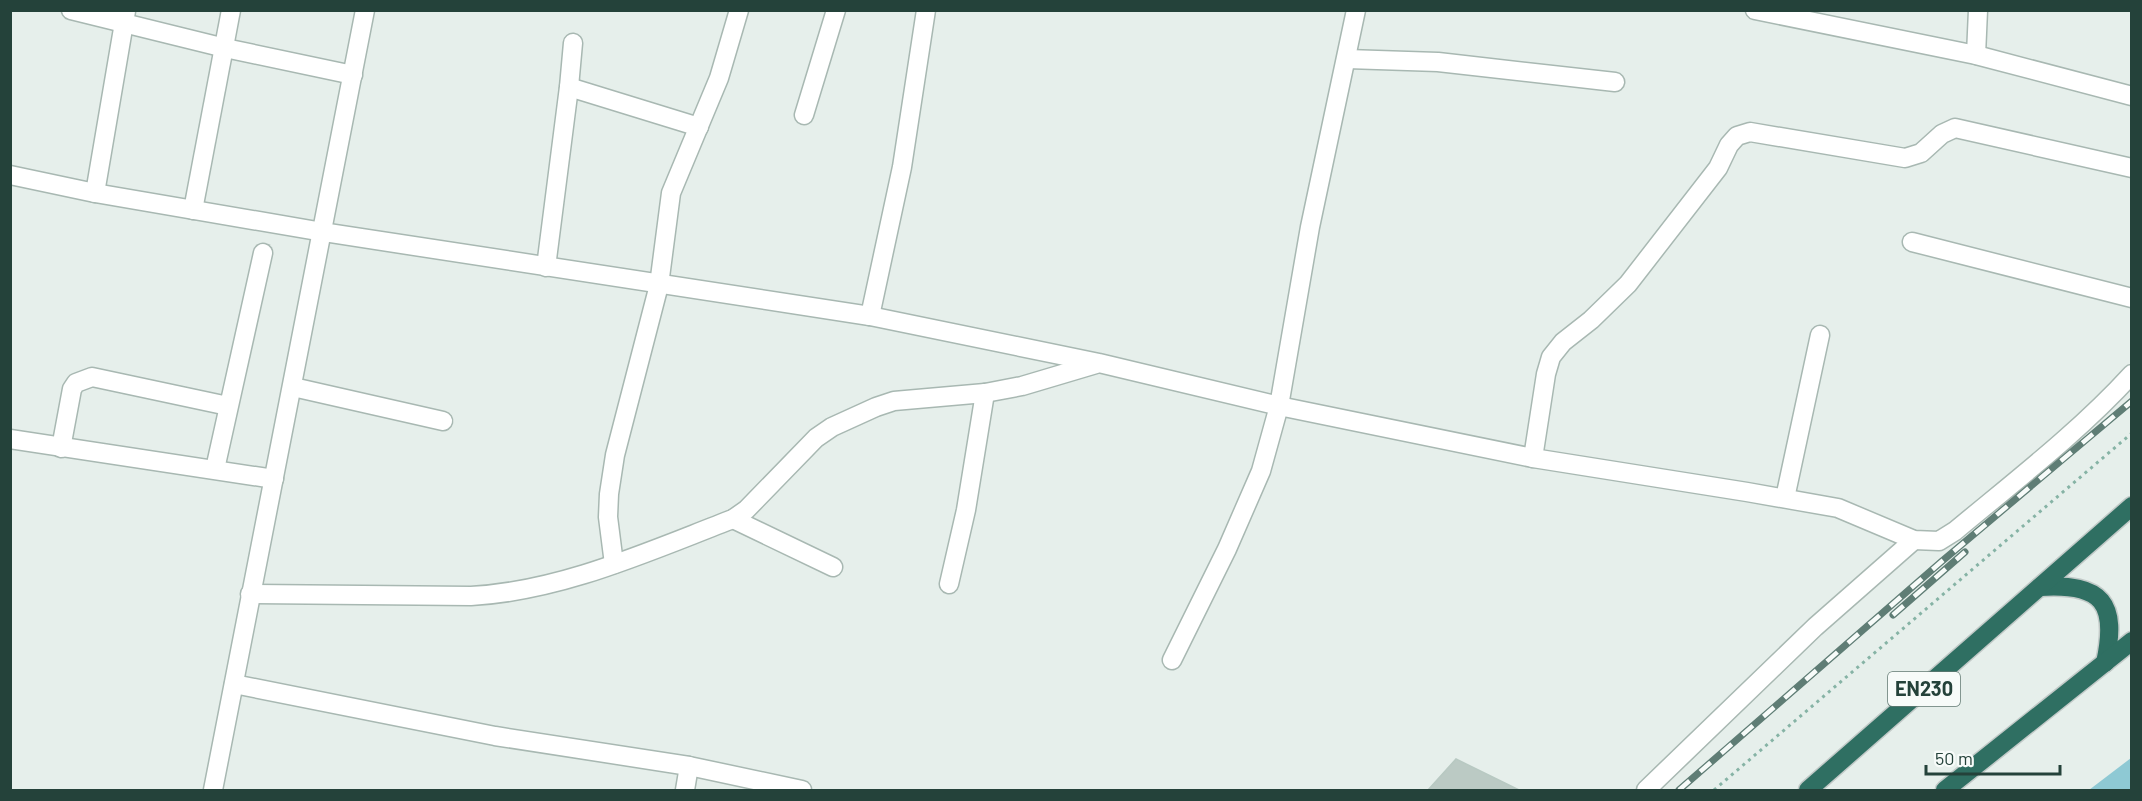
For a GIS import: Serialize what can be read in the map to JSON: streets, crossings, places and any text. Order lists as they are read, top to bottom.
{
  "streets": {
    "highway": ["EN230"]
  },
  "scale_bar": "50 m"
}
